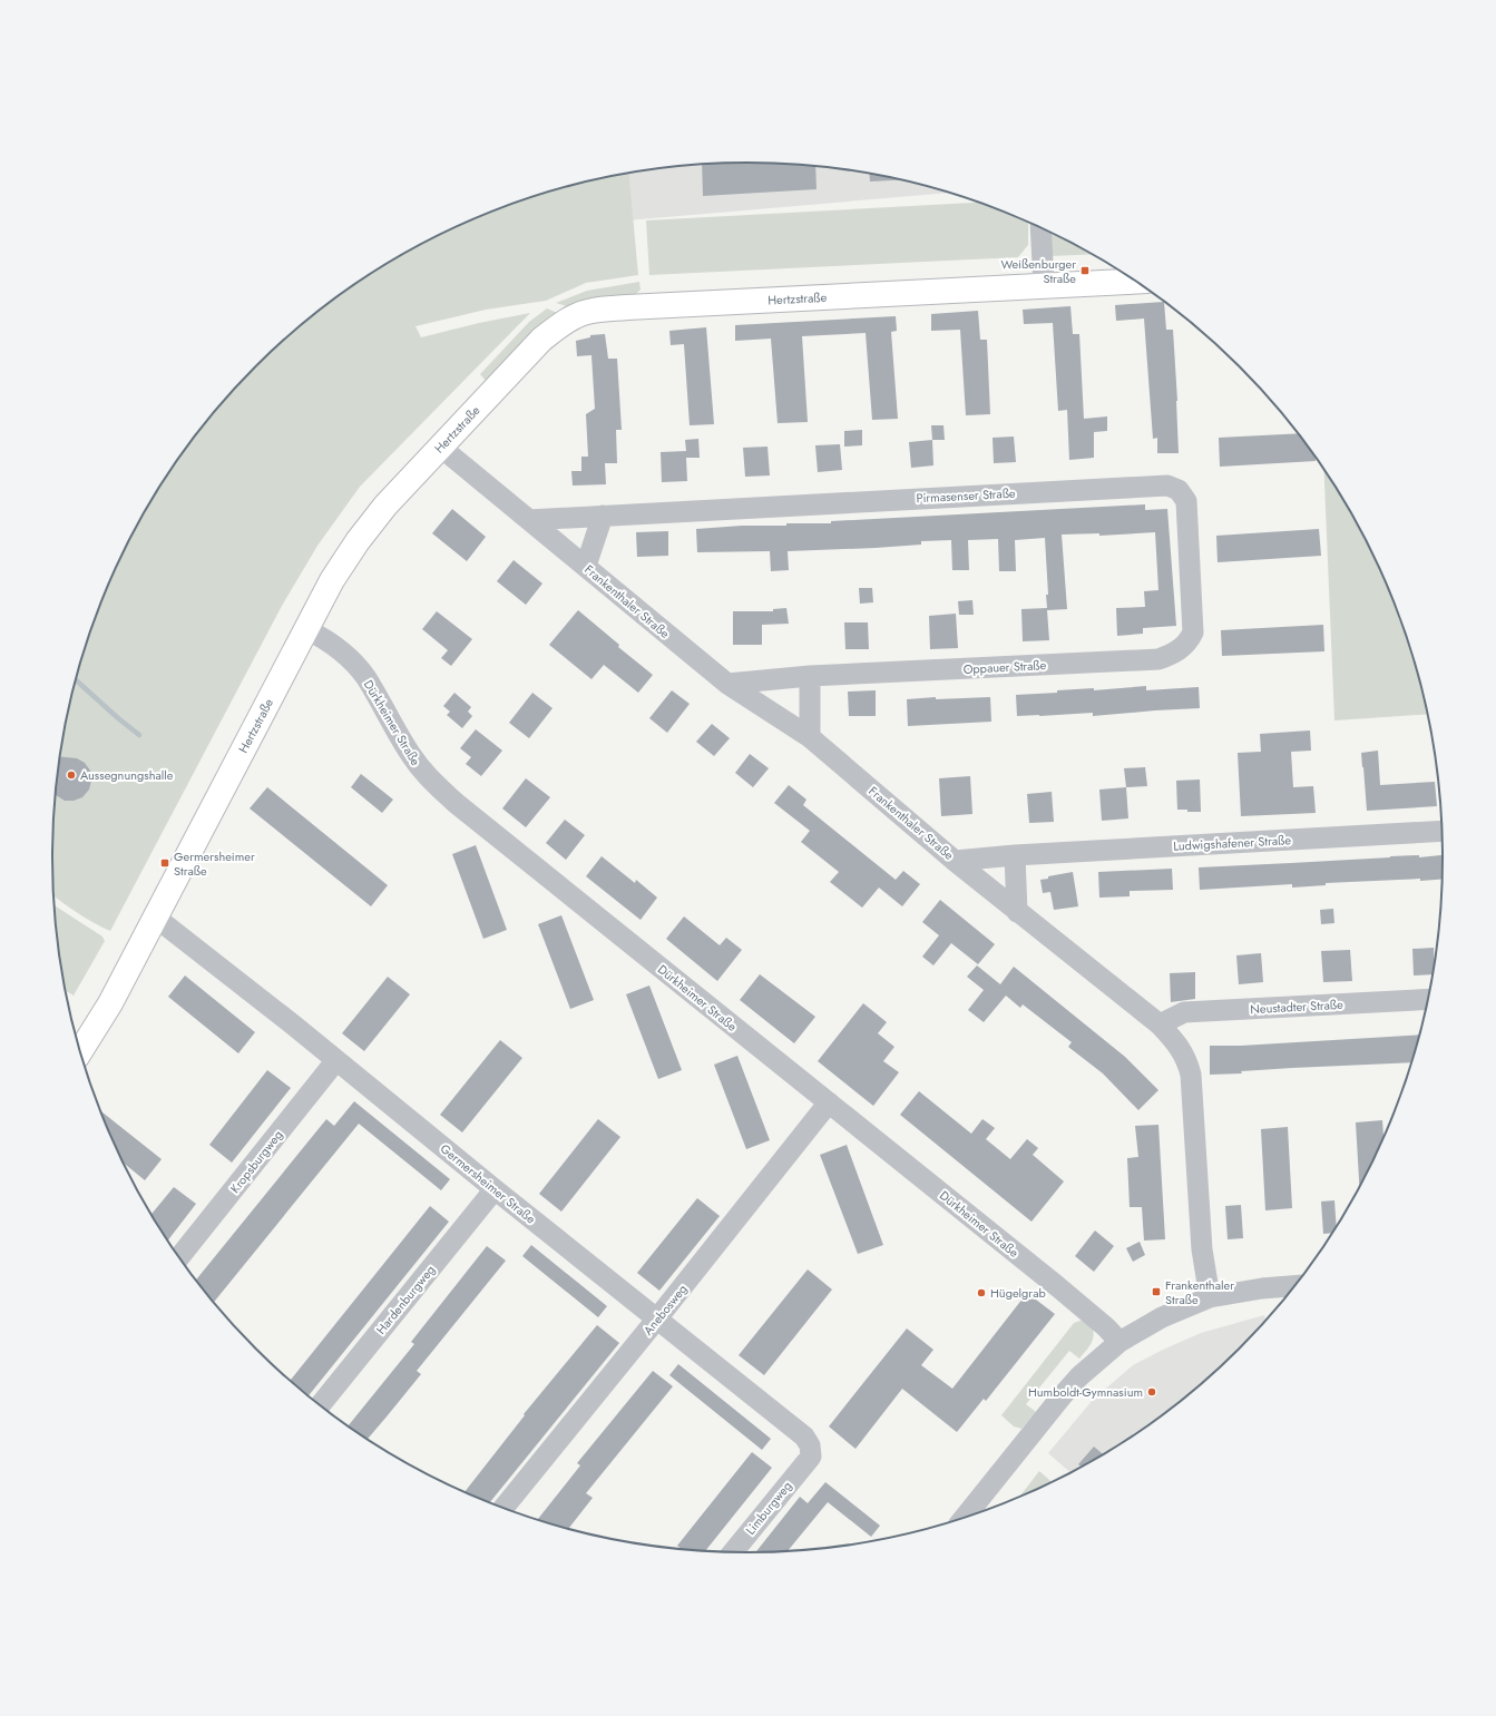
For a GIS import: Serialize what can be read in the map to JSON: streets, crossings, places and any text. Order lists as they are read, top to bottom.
{
  "streets": {
    "main road": ["Hertzstraße"],
    "street": [
      "Pirmasenser Straße",
      "Frankenthaler Straße",
      "Oppauer Straße",
      "Dürkheimer Straße",
      "Ludwigshafener Straße",
      "Neustadter Straße",
      "Kropsburgweg",
      "Germersheimer Straße",
      "Hardenburgweg",
      "Anebosweg",
      "Limburgweg"
    ]
  },
  "crossings": [
    ["Hertzstraße", "Frankenthaler Straße"],
    ["Hertzstraße", "Dürkheimer Straße"],
    ["Hertzstraße", "Germersheimer Straße"],
    ["Pirmasenser Straße", "Frankenthaler Straße"],
    ["Pirmasenser Straße", "Oppauer Straße"],
    ["Frankenthaler Straße", "Oppauer Straße"],
    ["Frankenthaler Straße", "Ludwigshafener Straße"],
    ["Frankenthaler Straße", "Neustadter Straße"],
    ["Dürkheimer Straße", "Anebosweg"],
    ["Kropsburgweg", "Germersheimer Straße"],
    ["Germersheimer Straße", "Hardenburgweg"],
    ["Germersheimer Straße", "Anebosweg"],
    ["Germersheimer Straße", "Limburgweg"]
  ],
  "places": {
    "transit": ["Weißenburger Straße", "Germersheimer Straße", "Frankenthaler Straße"],
    "other": ["Aussegnungshalle", "Hügelgrab", "Humboldt-Gymnasium"]
  }
}
